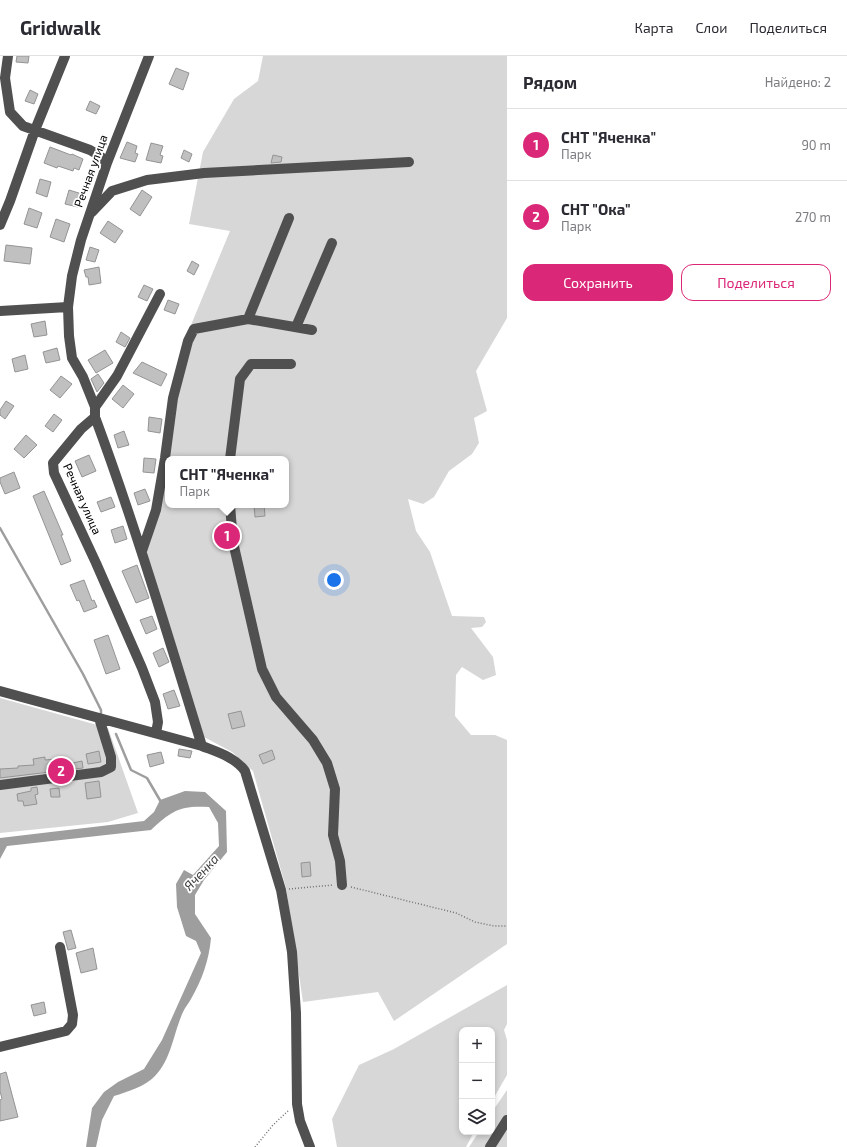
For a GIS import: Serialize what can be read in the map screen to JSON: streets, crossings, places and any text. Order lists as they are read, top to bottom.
{
  "streets": {
    "street": ["Речная улица"]
  },
  "water": ["Яченка"],
  "page": {
    "header": "Gridwalk",
    "nav": ["Карта", "Слои", "Поделиться"],
    "heading": ["Рядом", "Найдено: 2"],
    "list": [
      {
        "mark": "1",
        "name": "СНТ \"Яченка\"",
        "note": "Парк",
        "value": "90 m"
      },
      {
        "mark": "2",
        "name": "СНТ \"Ока\"",
        "note": "Парк",
        "value": "270 m"
      }
    ],
    "buttons": ["Сохранить", "Поделиться"],
    "popup": ["СНТ \"Яченка\"", "Парк"],
    "pins": ["1", "2"],
    "map_buttons": ["+", "−"]
  }
}
